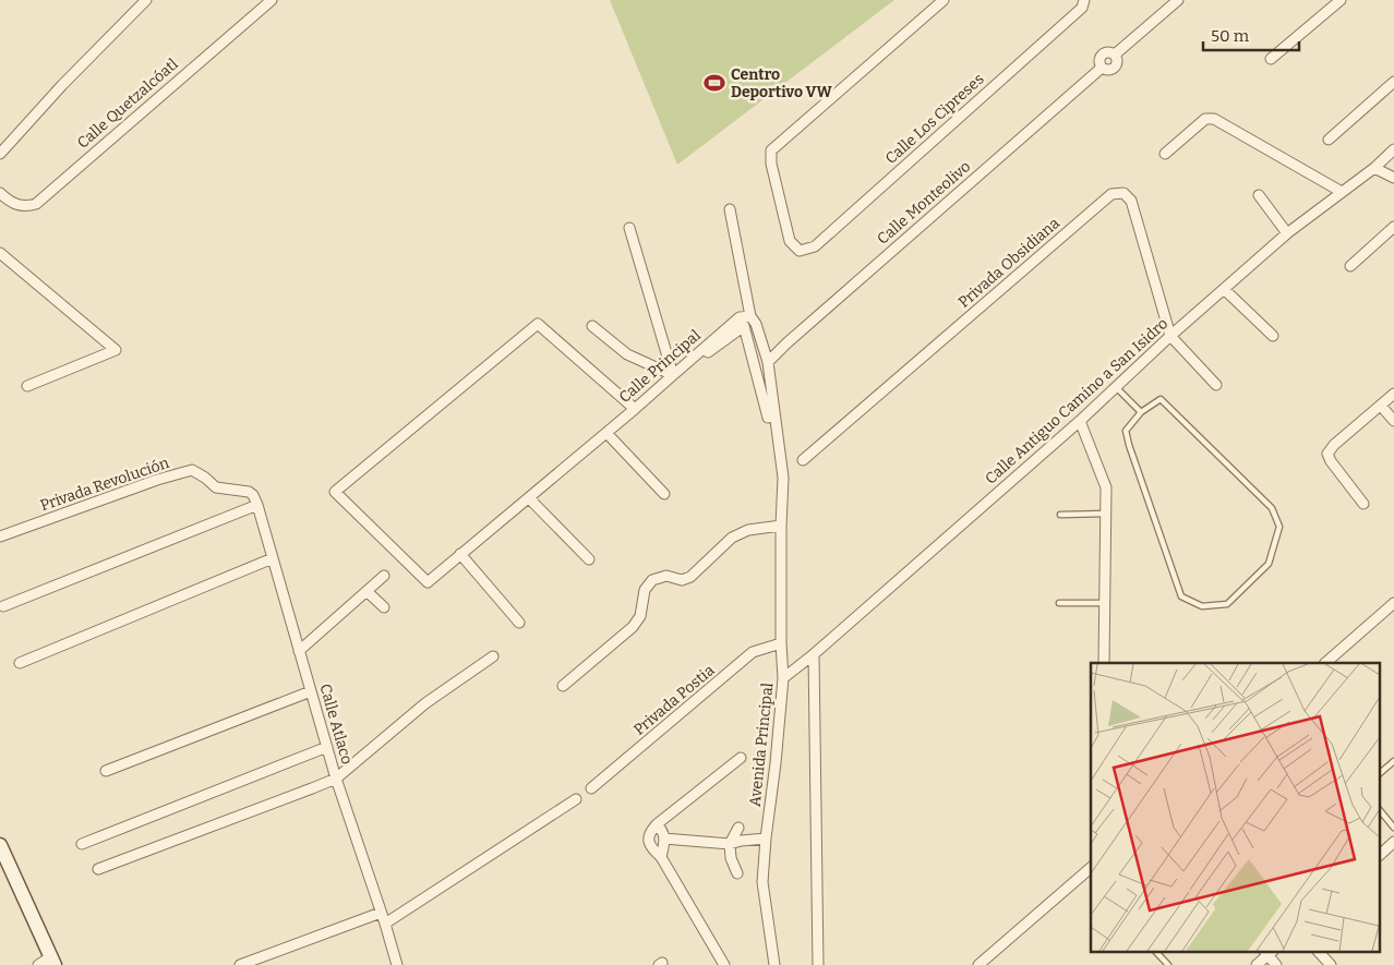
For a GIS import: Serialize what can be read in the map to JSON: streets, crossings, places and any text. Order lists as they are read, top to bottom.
{
  "streets": {
    "street": [
      "Calle Quetzalcóatl",
      "Calle Los Cipreses",
      "Calle Monteolivo",
      "Privada Obsidiana",
      "Calle Principal",
      "Calle Antiguo Camino a San Isidro",
      "Privada Revolución",
      "Privada Postia",
      "Calle Atlaco",
      "Avenida Principal"
    ]
  },
  "crossings": [
    ["Privada Obsidiana", "Calle Antiguo Camino a San Isidro"],
    ["Calle Antiguo Camino a San Isidro", "Avenida Principal"],
    ["Privada Revolución", "Calle Atlaco"],
    ["Privada Postia", "Avenida Principal"]
  ],
  "places": {
    "sports": ["Centro Deportivo VW"]
  },
  "scale_bar": "50 m"
}
